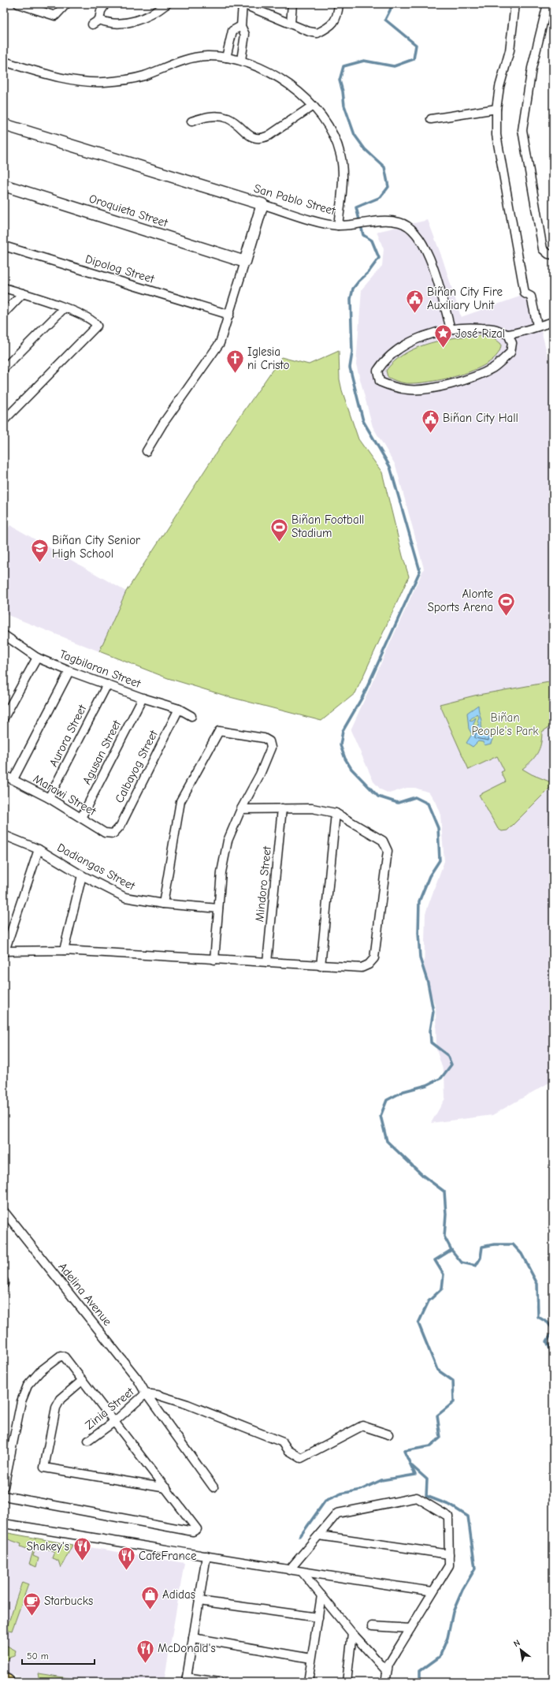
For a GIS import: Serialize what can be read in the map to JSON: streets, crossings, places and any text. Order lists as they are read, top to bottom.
{
  "streets": {
    "street": [
      "San Pablo Street",
      "Oroquieta Street",
      "Dipolog Street",
      "Tagbilaran Street",
      "Aurora Street",
      "Agusan Street",
      "Calbayog Street",
      "Marawi Street",
      "Dadiangas Street",
      "Mindoro Street",
      "Adelina Avenue",
      "Zinia Street"
    ]
  },
  "crossings": [
    ["Tagbilaran Street", "Aurora Street"],
    ["Tagbilaran Street", "Agusan Street"],
    ["Tagbilaran Street", "Calbayog Street"],
    ["Aurora Street", "Marawi Street"],
    ["Agusan Street", "Marawi Street"],
    ["Calbayog Street", "Marawi Street"],
    ["Adelina Avenue", "Zinia Street"]
  ],
  "parks": ["Biñan People's Park"],
  "places": {
    "public building": ["Biñan City Fire Auxiliary Unit", "Biñan City Hall"],
    "place": ["José Rizal"],
    "church": ["Iglesia ni Cristo"],
    "sports": ["Biñan Football Stadium", "Alonte Sports Arena"],
    "school or university": ["Biñan City Senior High School"],
    "restaurant": ["Shakey's", "CafeFrance", "McDonald's"],
    "shop": ["Adidas"],
    "cafe": ["Starbucks"]
  },
  "scale_bar": "50 m",
  "north": "top left"
}
